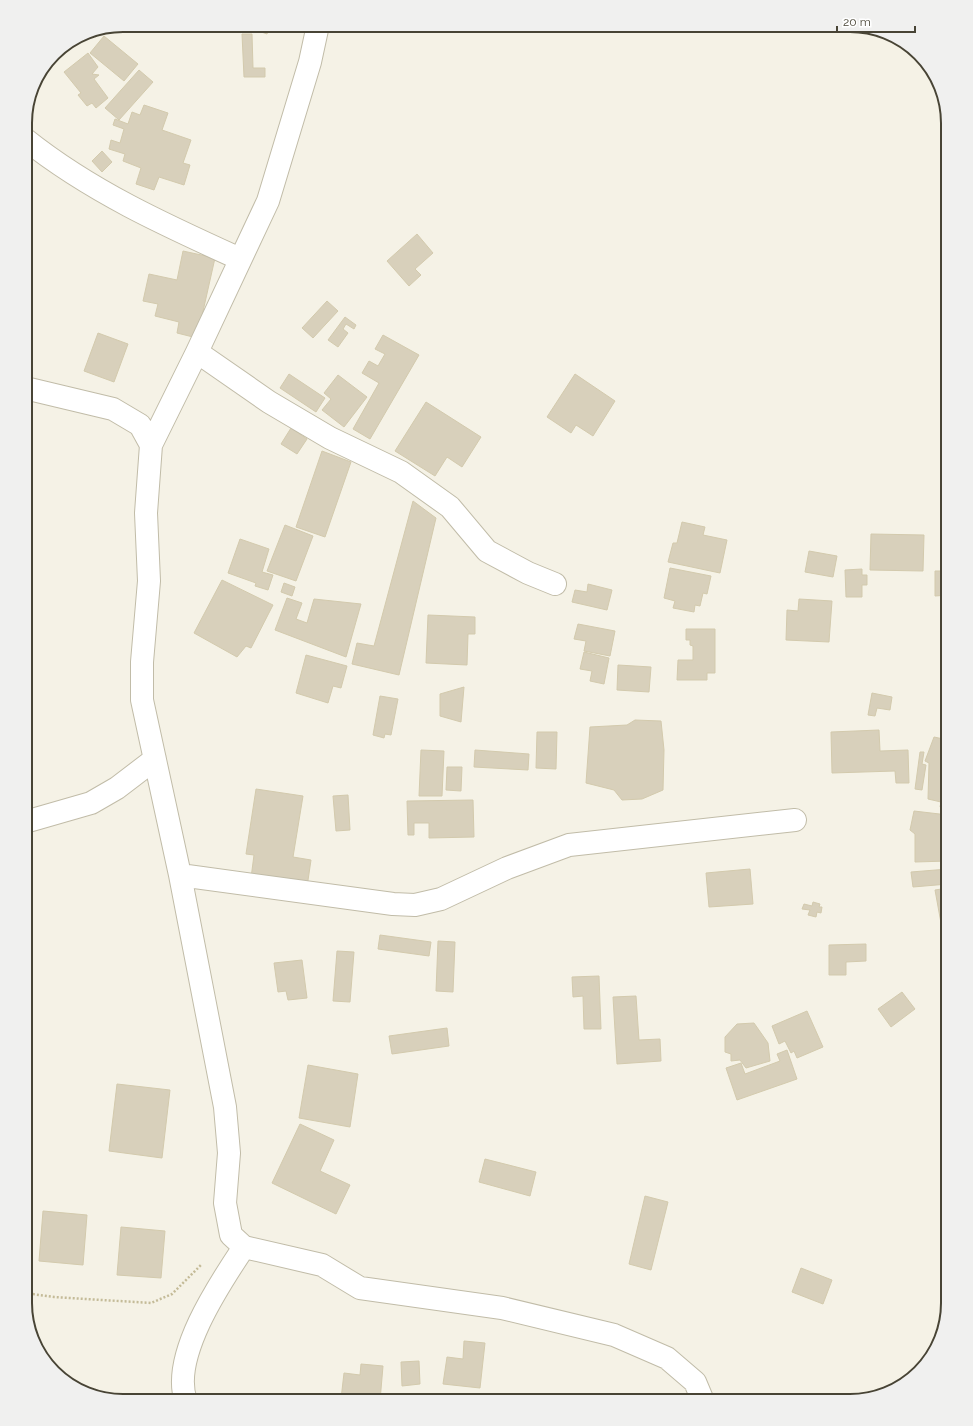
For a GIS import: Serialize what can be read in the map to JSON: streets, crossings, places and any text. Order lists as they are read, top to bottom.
{
  "scale_bar": "20 m"
}
